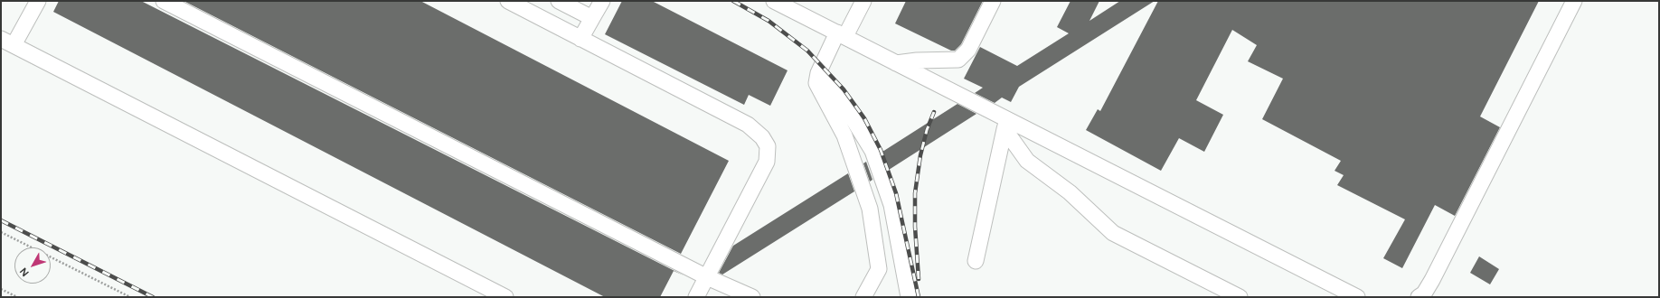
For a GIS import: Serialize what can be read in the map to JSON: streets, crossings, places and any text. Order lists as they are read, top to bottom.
{
  "north": "bottom left"
}
